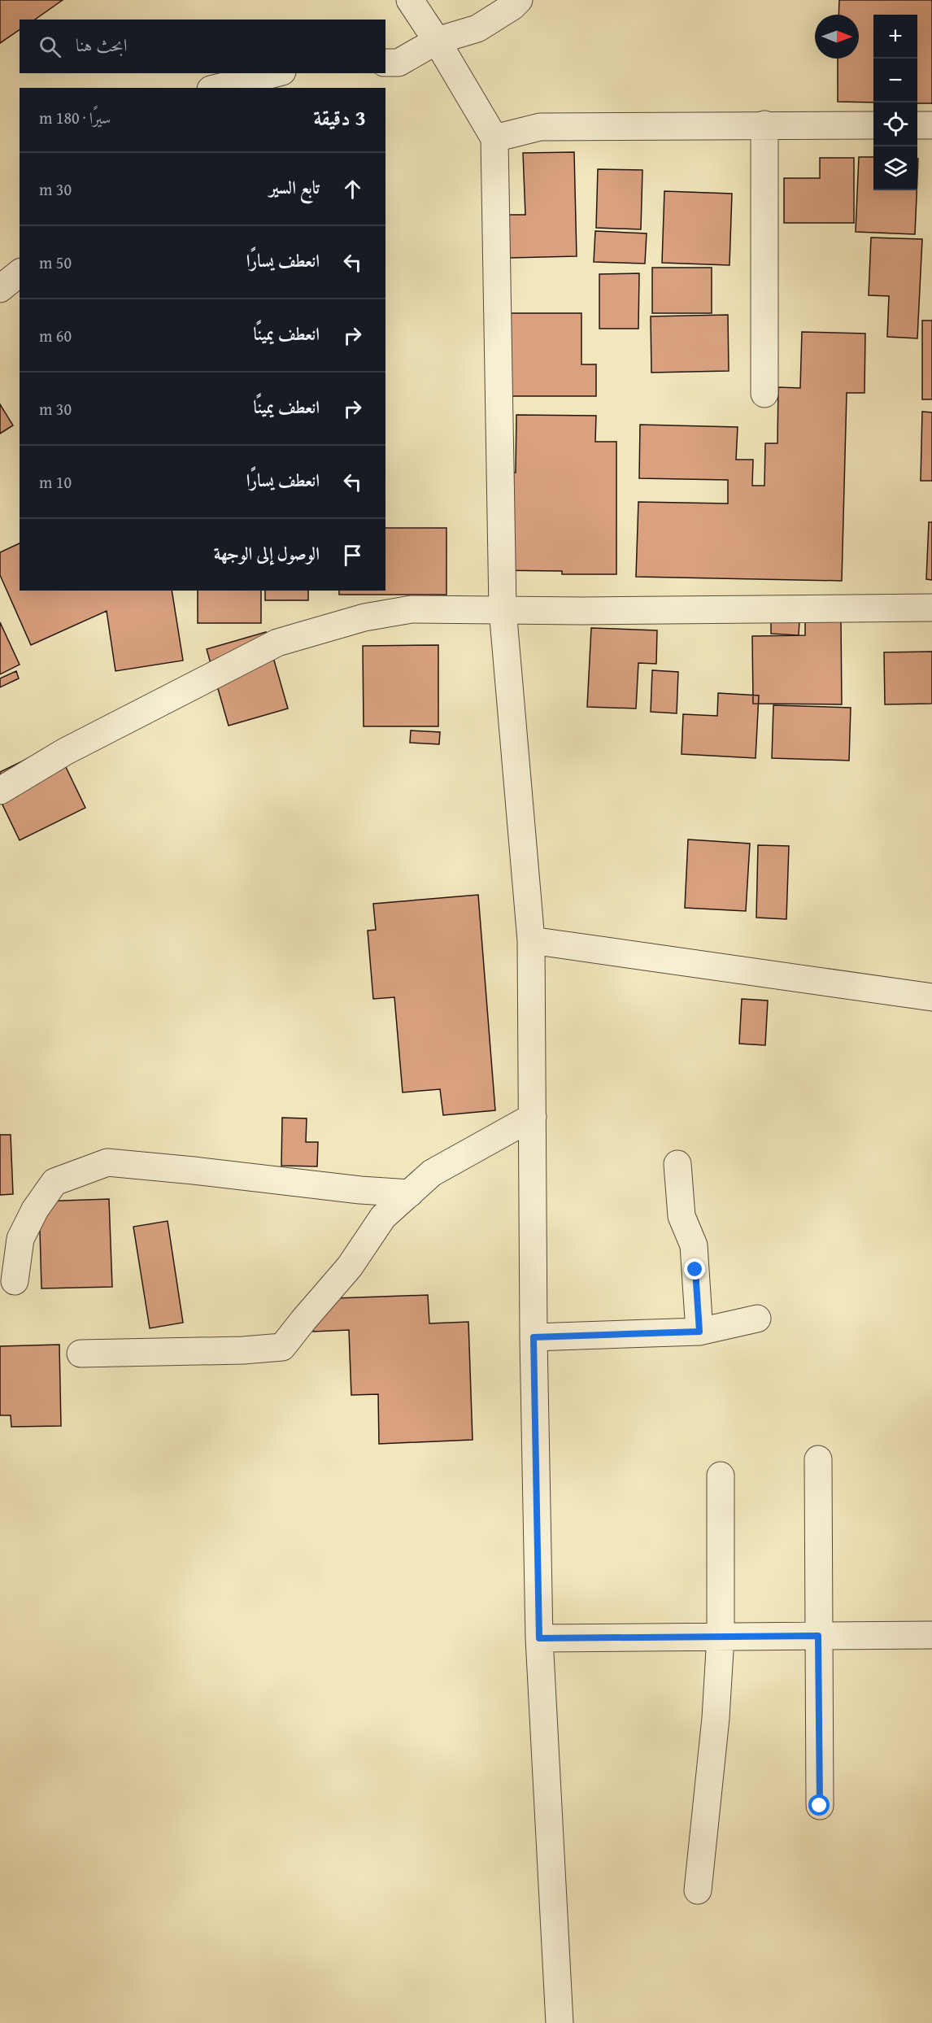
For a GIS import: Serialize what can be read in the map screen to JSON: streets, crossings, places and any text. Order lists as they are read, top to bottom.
{
  "north": "right",
  "page": {
    "map_buttons": ["+", "−"],
    "search": "ابحث هنا",
    "heading": ["3 دقيقة", "سيرًا · 180 m"],
    "list": [
      ["تابع السير", "30 m"],
      ["انعطف يسارًا", "50 m"],
      ["انعطف يمينًا", "60 m"],
      ["انعطف يمينًا", "30 m"],
      ["انعطف يسارًا", "10 m"],
      "الوصول إلى الوجهة"
    ]
  }
}
